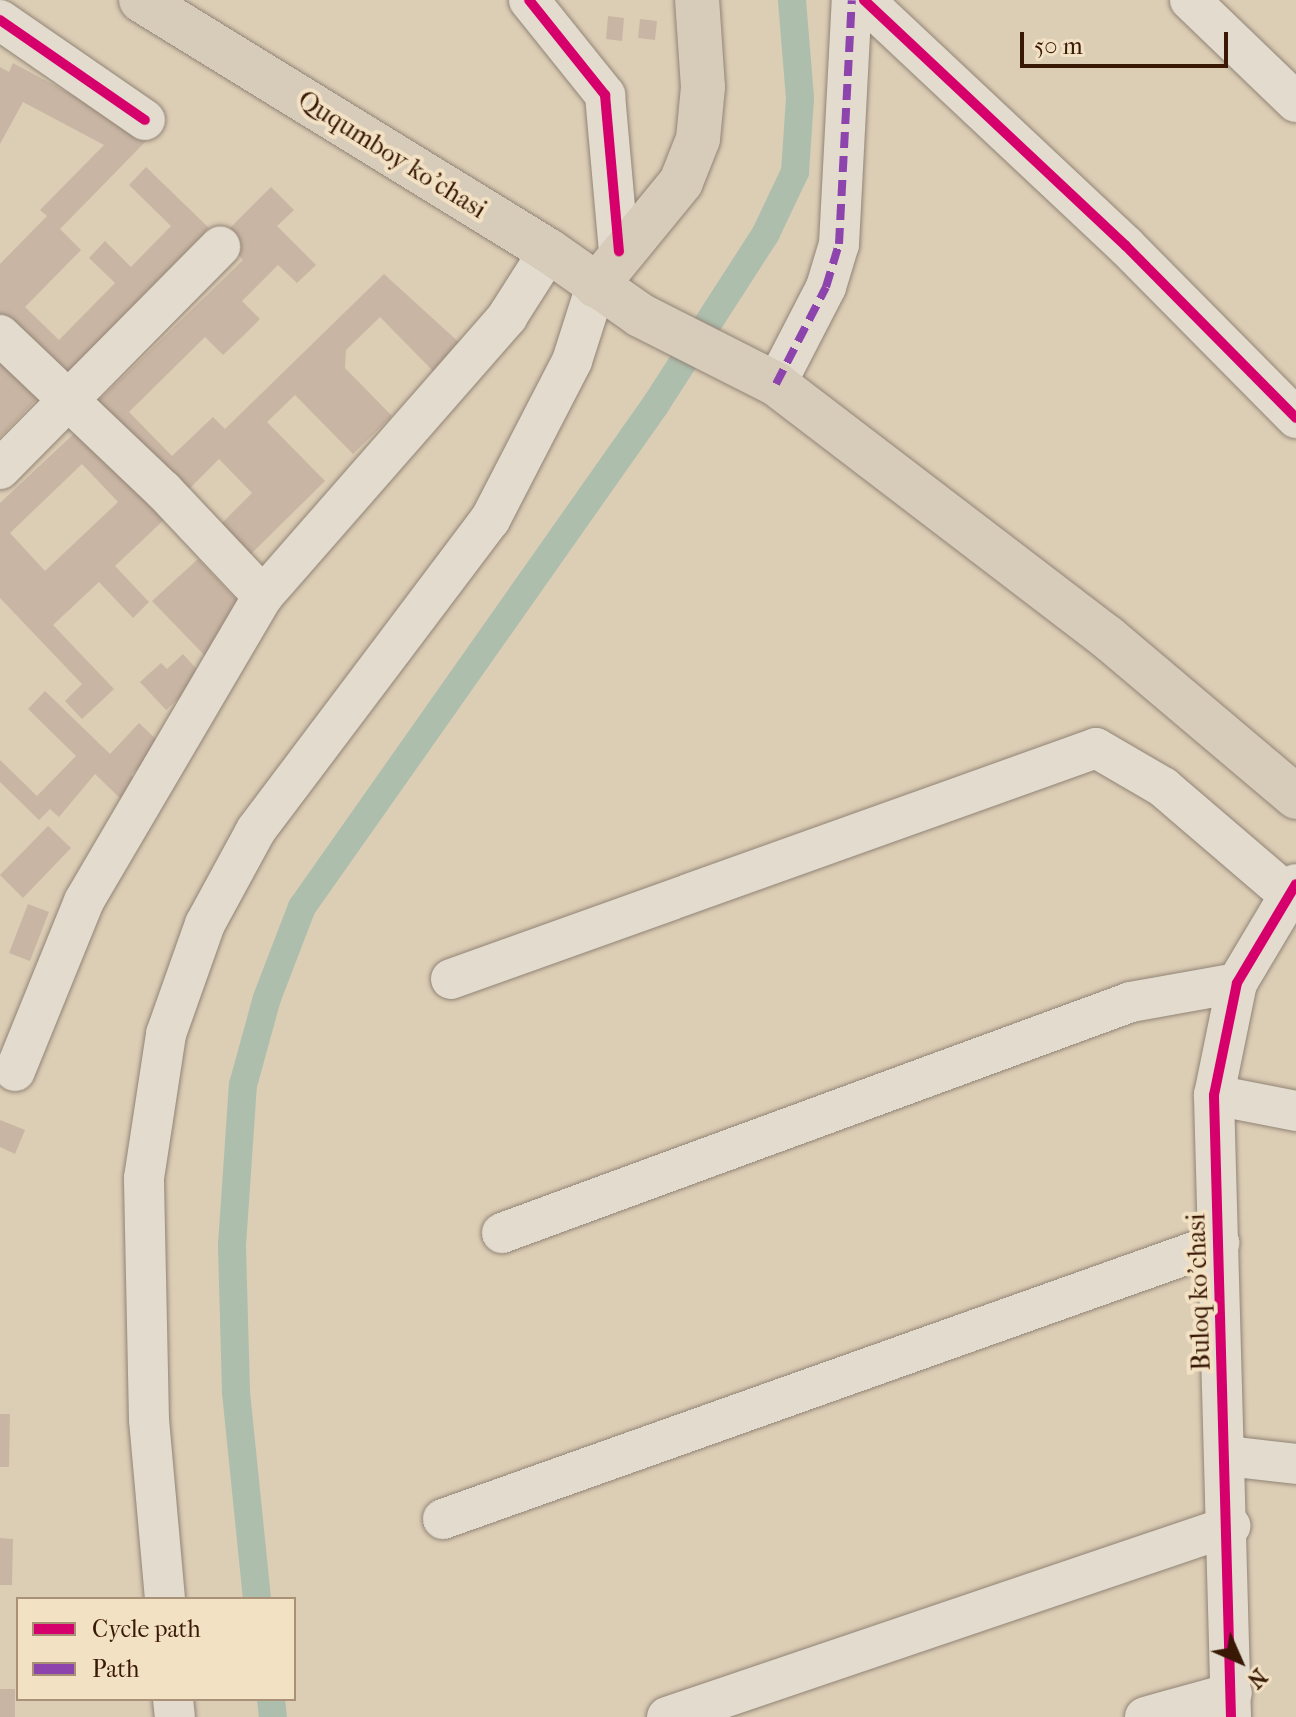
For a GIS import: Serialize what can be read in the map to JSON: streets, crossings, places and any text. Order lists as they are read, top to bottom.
{
  "streets": {
    "main road": ["Ququmboy ko'chasi"],
    "street": ["Buloq ko'chasi"]
  },
  "legend": ["Cycle path", "Path"],
  "scale_bar": "50 m",
  "north": "bottom right"
}
